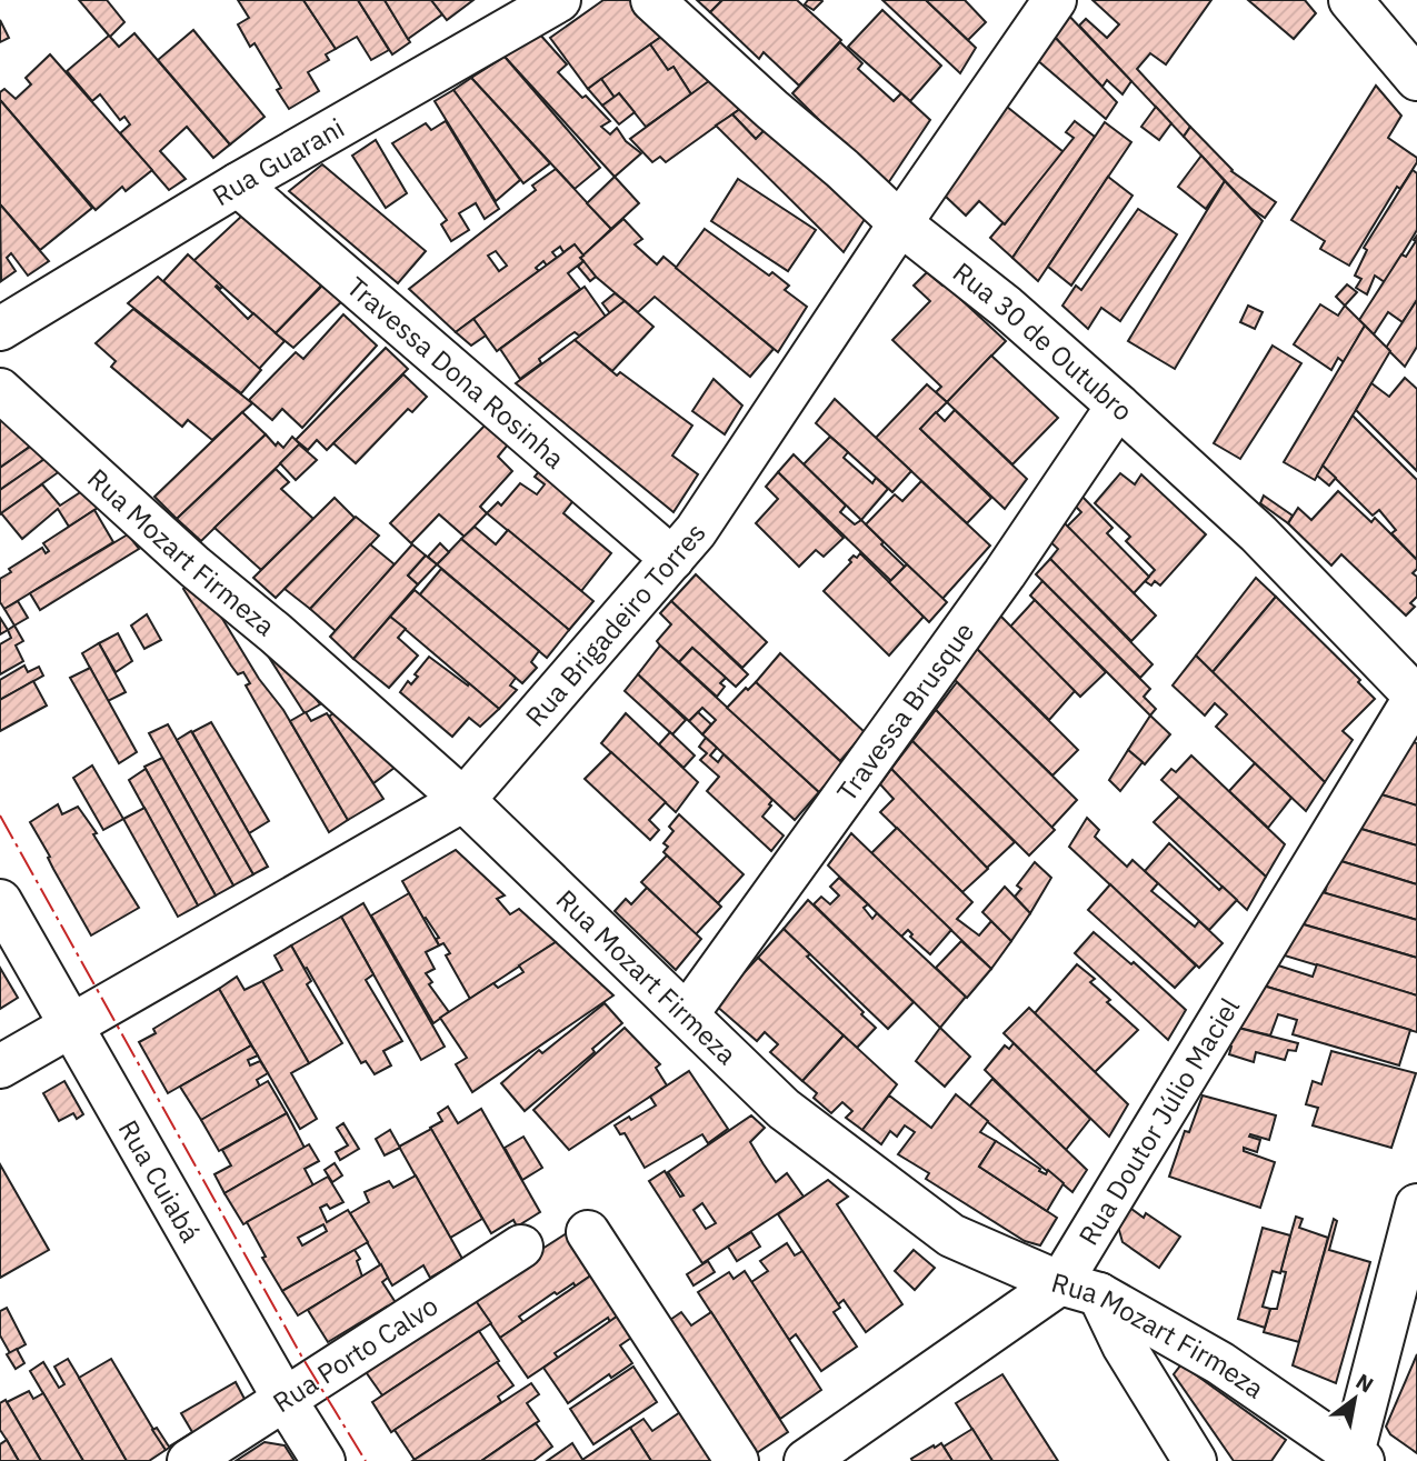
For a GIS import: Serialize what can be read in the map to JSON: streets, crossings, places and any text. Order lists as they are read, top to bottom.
{
  "streets": {
    "street": [
      "Rua Guarani",
      "Rua 30 de Outubro",
      "Travessa Dona Rosinha",
      "Rua Mozart Firmeza",
      "Rua Brigadeiro Torres",
      "Travessa Brusque",
      "Rua Doutor Júlio Maciel",
      "Rua Cuiabá",
      "Rua Porto Calvo"
    ]
  },
  "crossings": [
    ["Rua Guarani", "Travessa Dona Rosinha"],
    ["Rua 30 de Outubro", "Rua Brigadeiro Torres"],
    ["Rua 30 de Outubro", "Travessa Brusque"],
    ["Rua 30 de Outubro", "Rua Doutor Júlio Maciel"],
    ["Travessa Dona Rosinha", "Rua Brigadeiro Torres"],
    ["Rua Mozart Firmeza", "Rua Brigadeiro Torres"],
    ["Rua Mozart Firmeza", "Travessa Brusque"],
    ["Rua Mozart Firmeza", "Rua Doutor Júlio Maciel"],
    ["Rua Brigadeiro Torres", "Rua Cuiabá"],
    ["Rua Cuiabá", "Rua Porto Calvo"]
  ],
  "north": "top right"
}
